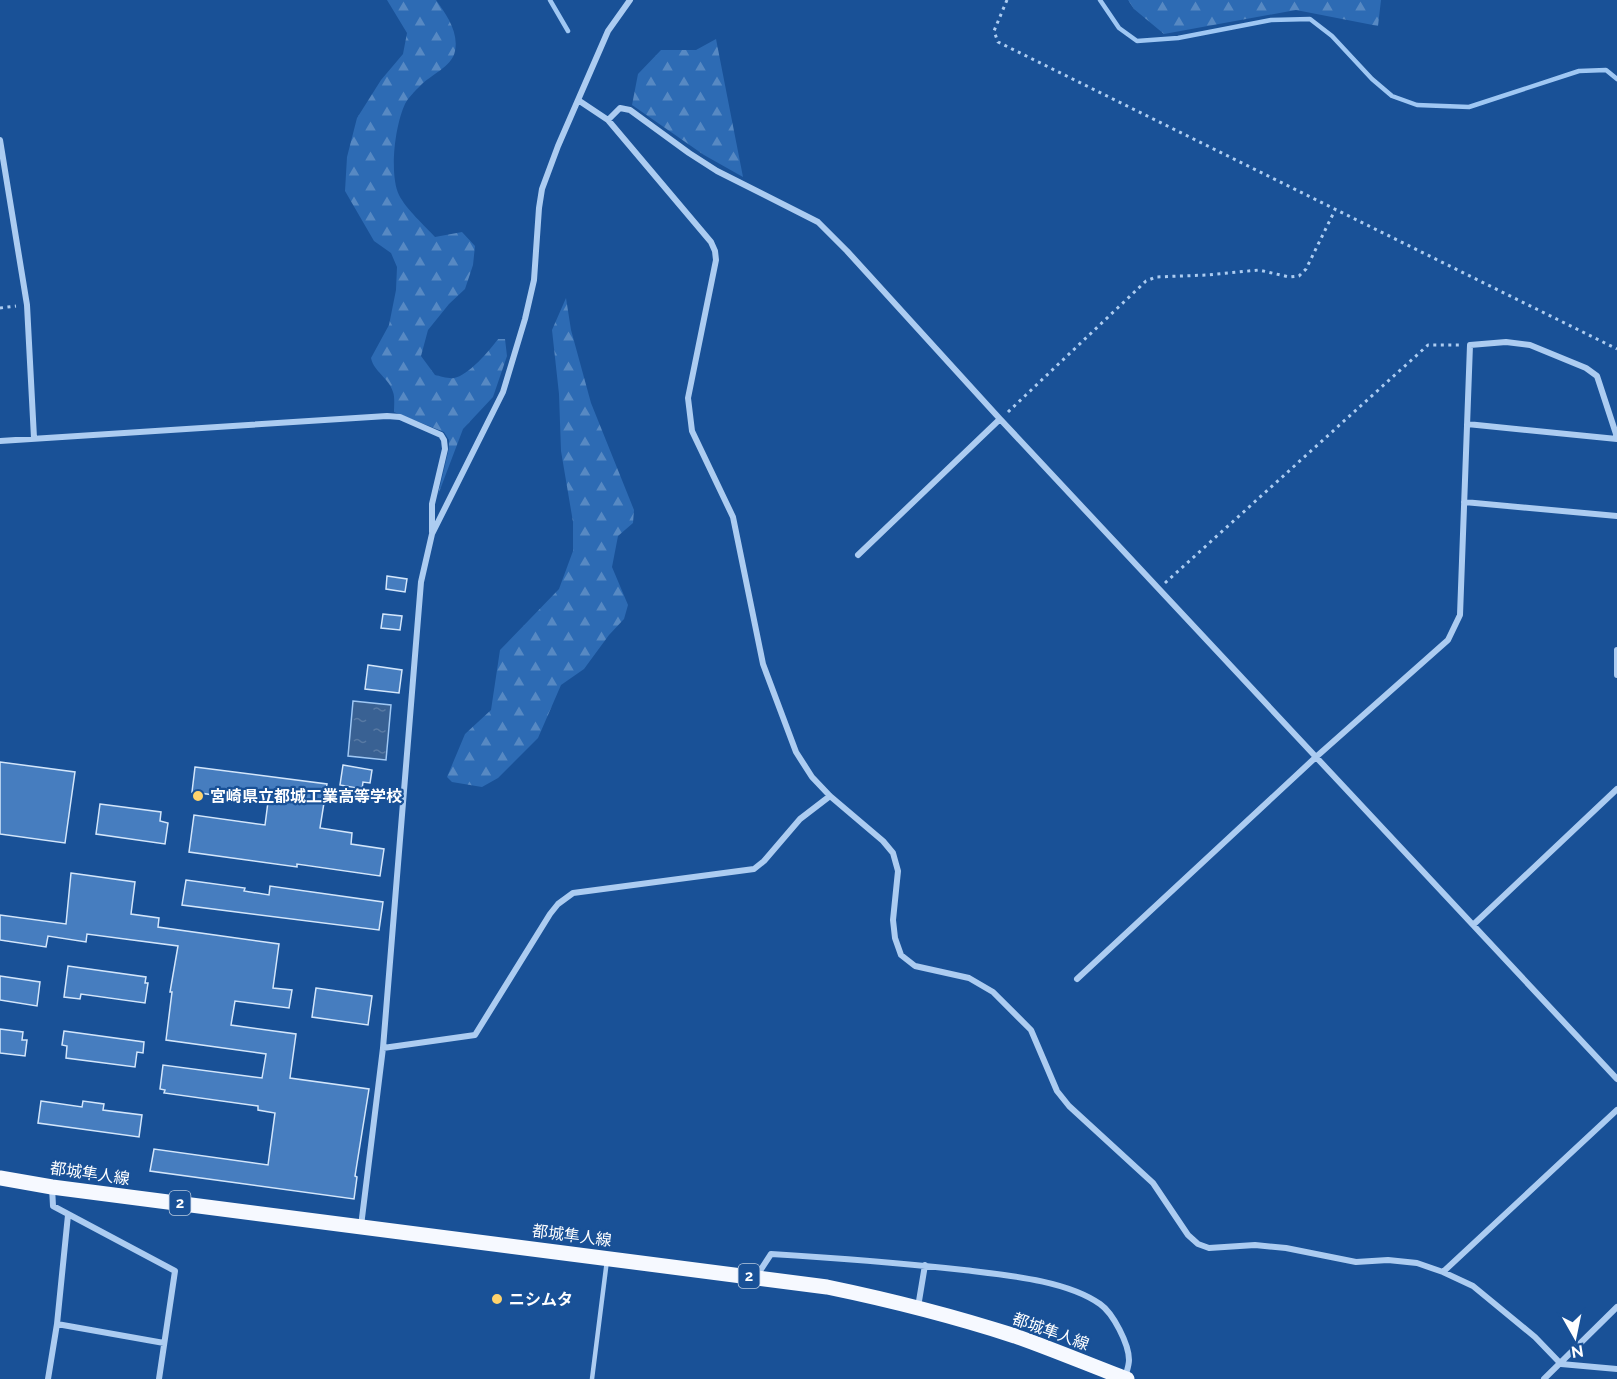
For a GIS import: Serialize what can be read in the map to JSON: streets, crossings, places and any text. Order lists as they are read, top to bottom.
{
  "streets": {
    "main road": ["都城隼人線", "2"]
  },
  "places": ["宮崎県立都城工業高等学校", "ニシムタ"],
  "north": "bottom"
}
